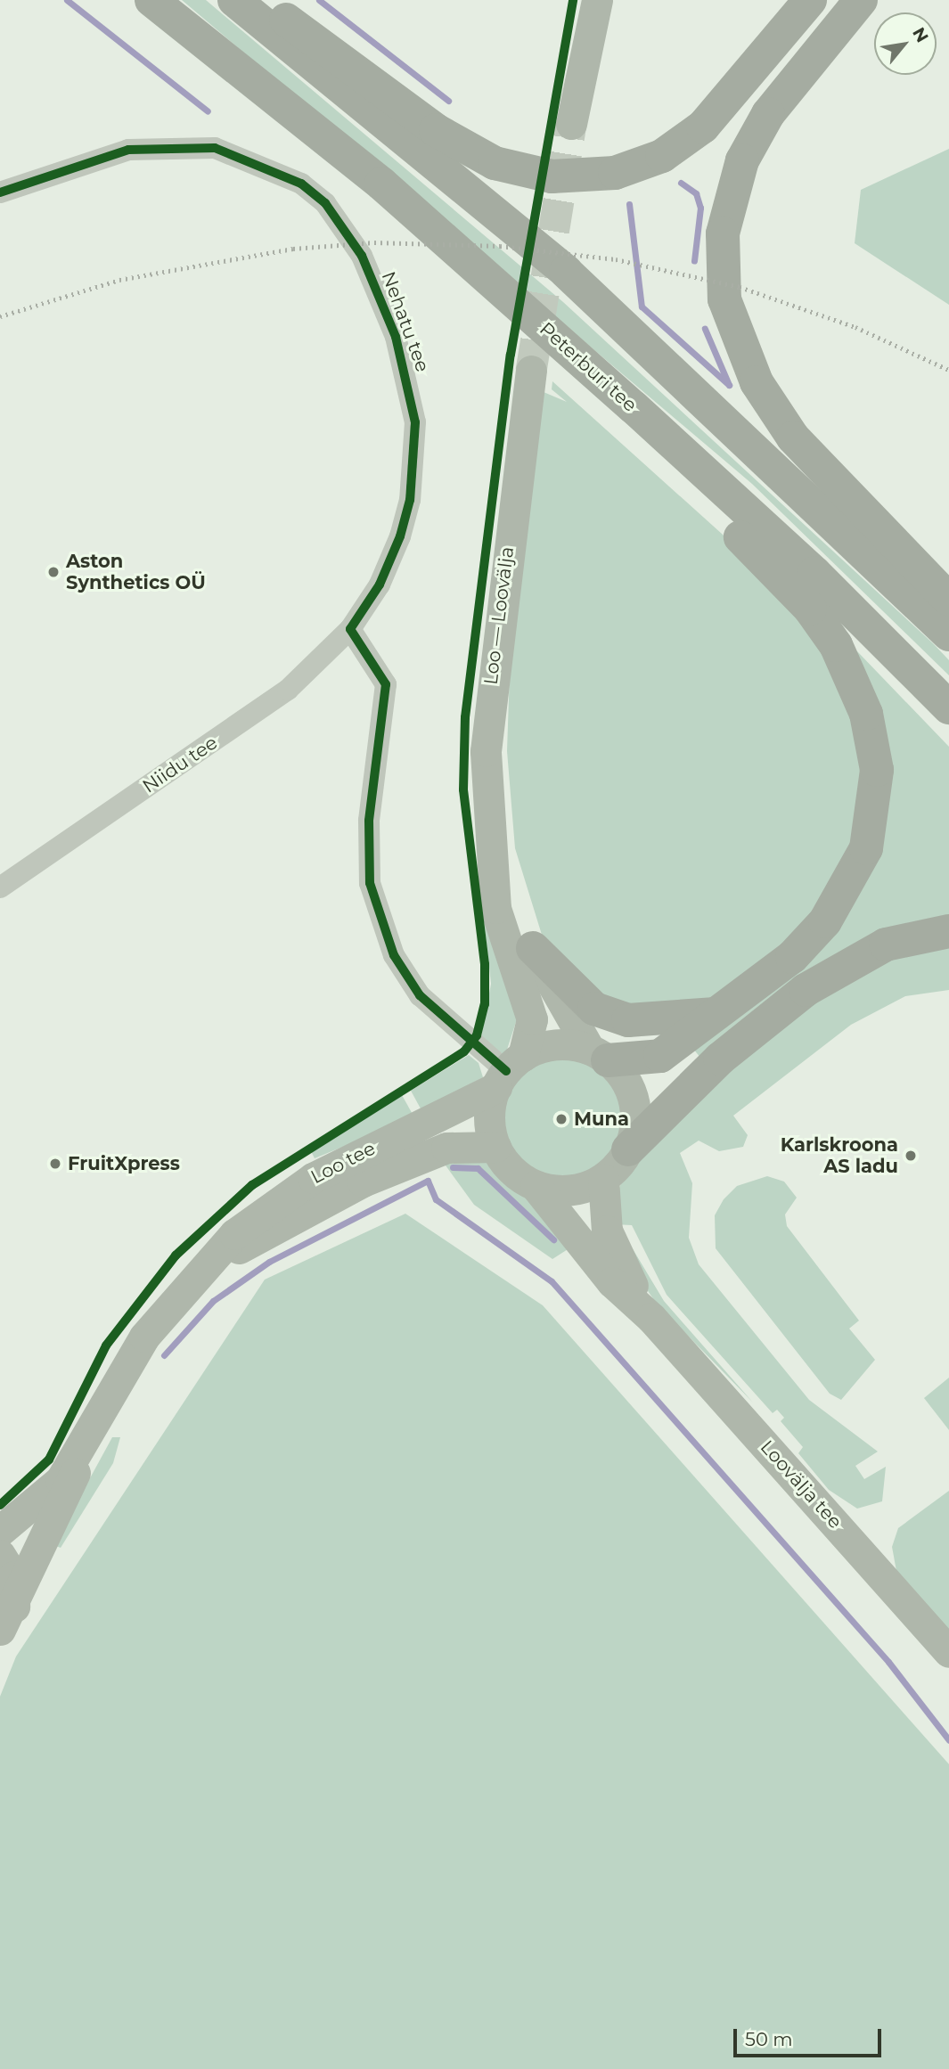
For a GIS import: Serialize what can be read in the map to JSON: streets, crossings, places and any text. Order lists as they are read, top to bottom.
{
  "streets": {
    "highway": ["Peterburi tee"],
    "street": [
      "Nehatu tee",
      "Loo — Loovälja",
      "Niidu tee",
      "Loo tee",
      "Loovälja tee"
    ]
  },
  "crossings": [
    ["Nehatu tee", "Niidu tee"],
    ["Loo — Loovälja", "Loo tee"],
    ["Loo — Loovälja", "Loovälja tee"],
    ["Loo tee", "Loovälja tee"]
  ],
  "places": [
    "Aston Synthetics OÜ",
    "Muna",
    "Karlskroona AS ladu",
    "FruitXpress"
  ],
  "scale_bar": "50 m",
  "north": "top right"
}
